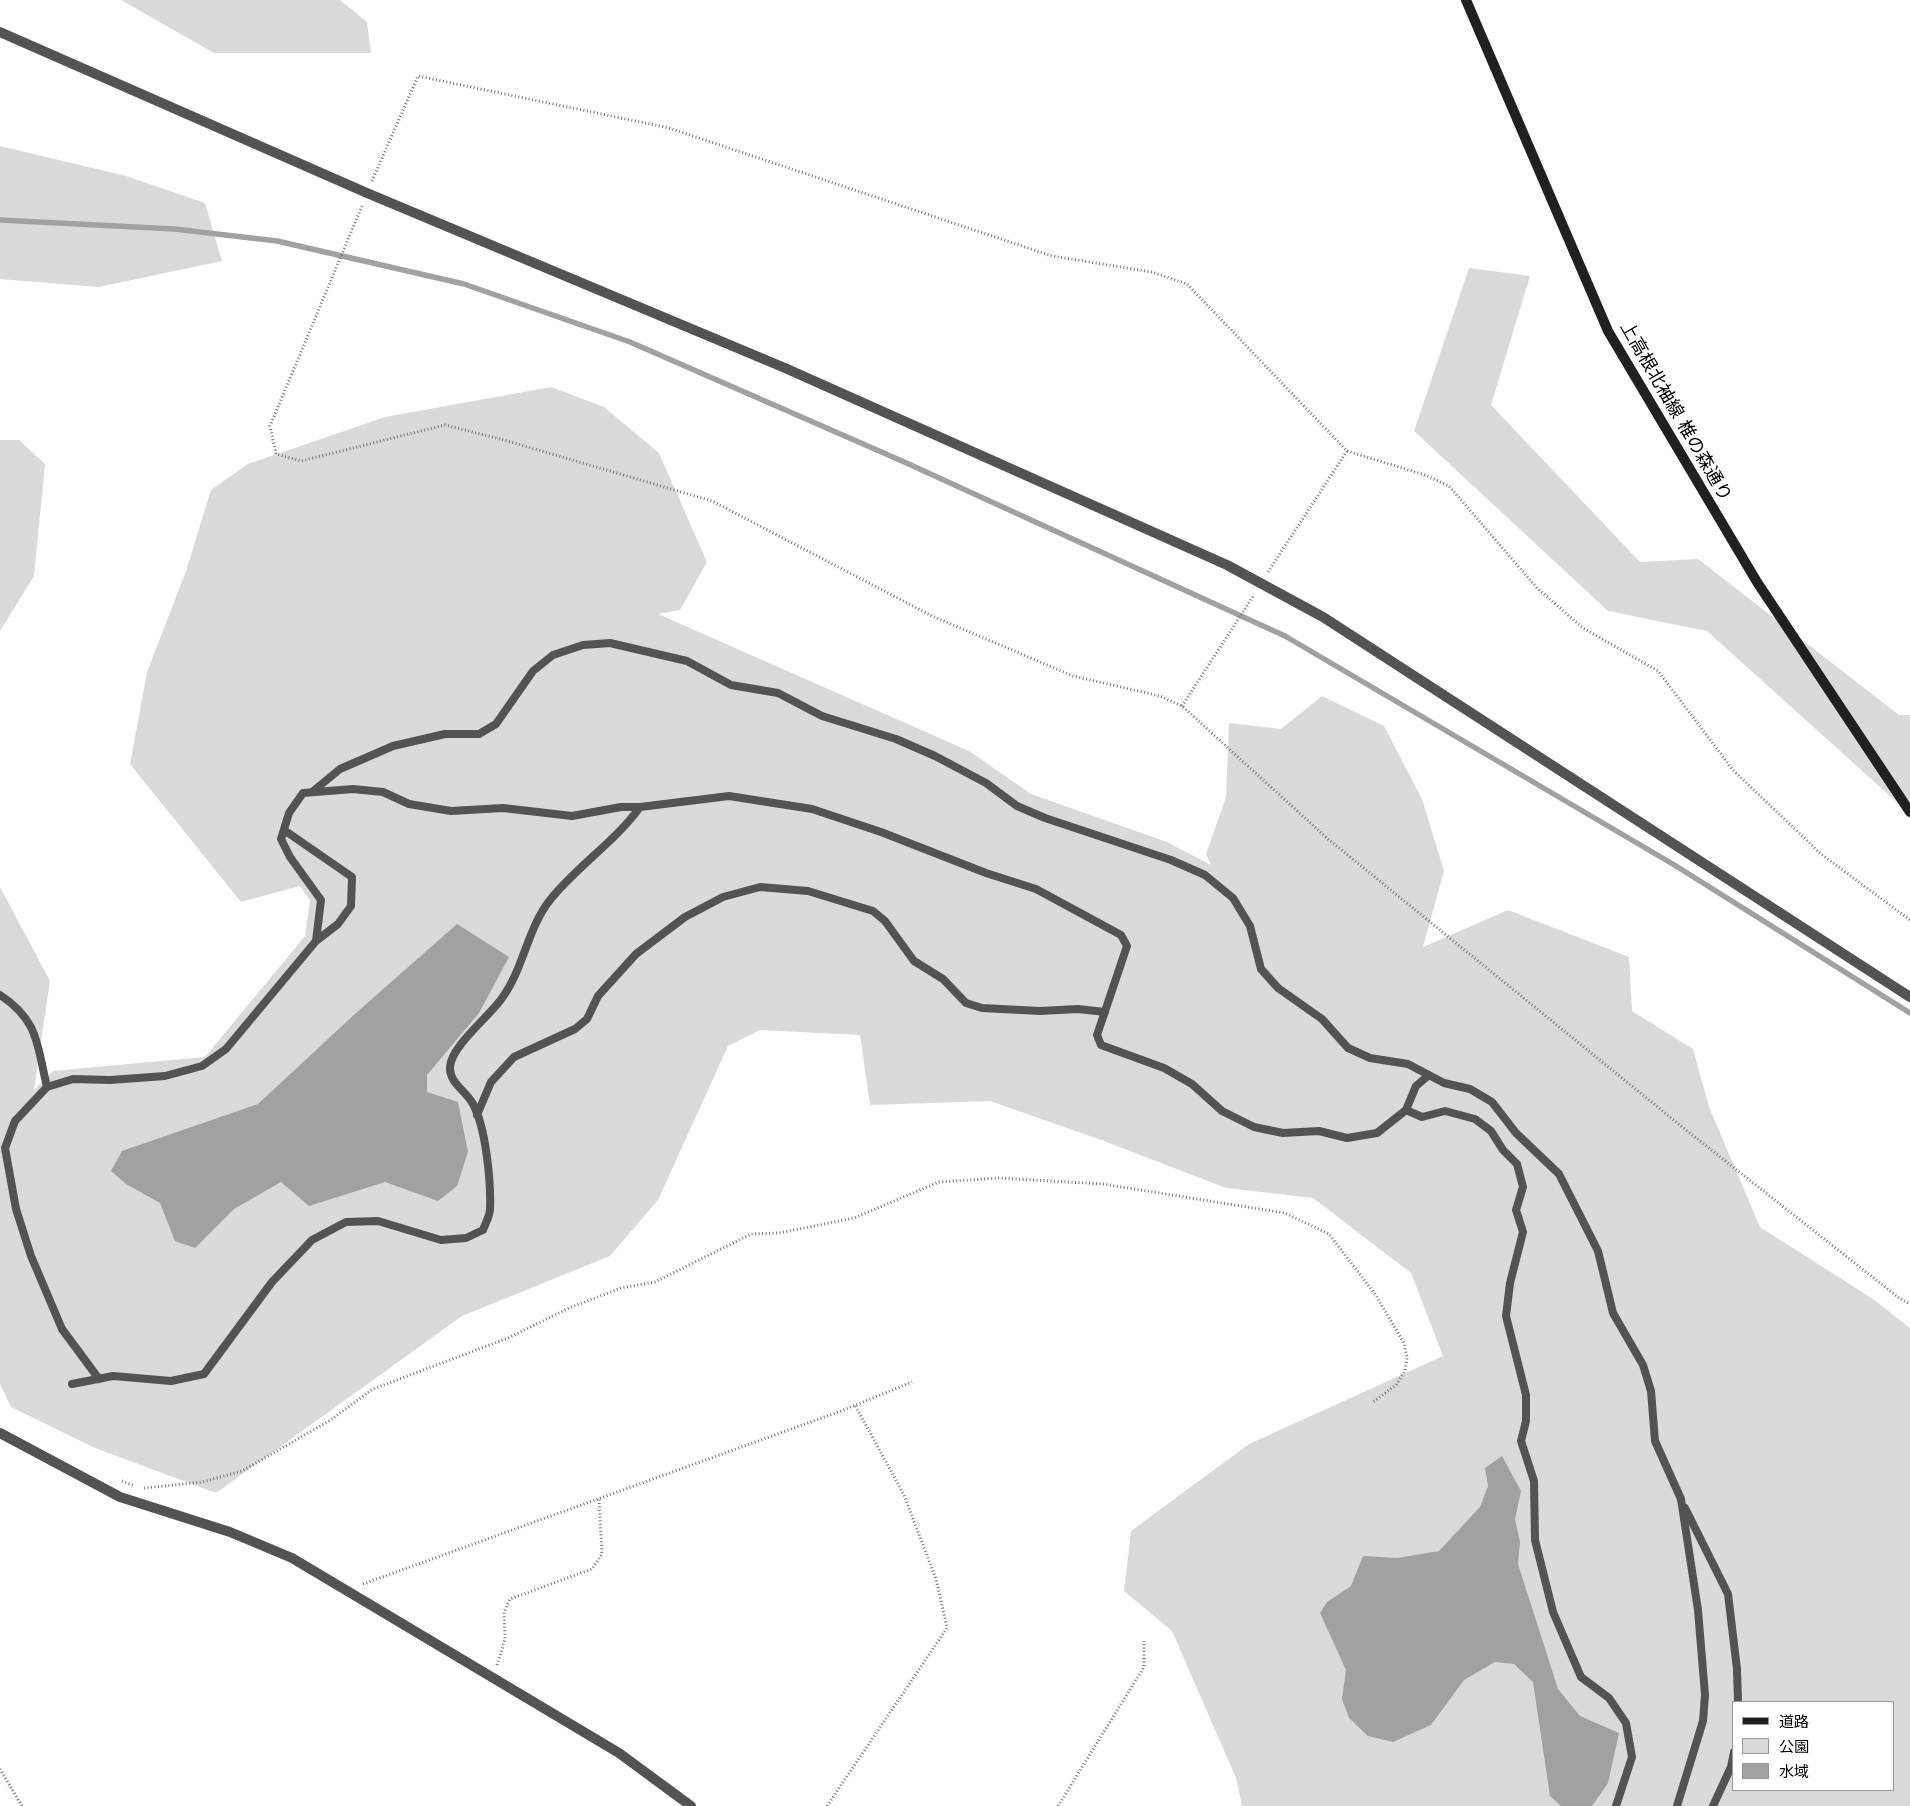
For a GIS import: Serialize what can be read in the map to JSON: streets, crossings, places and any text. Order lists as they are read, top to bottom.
{
  "streets": {
    "main road": ["上高根北袖線 椎の森通り"]
  },
  "legend": ["道路", "公園", "水域"]
}
